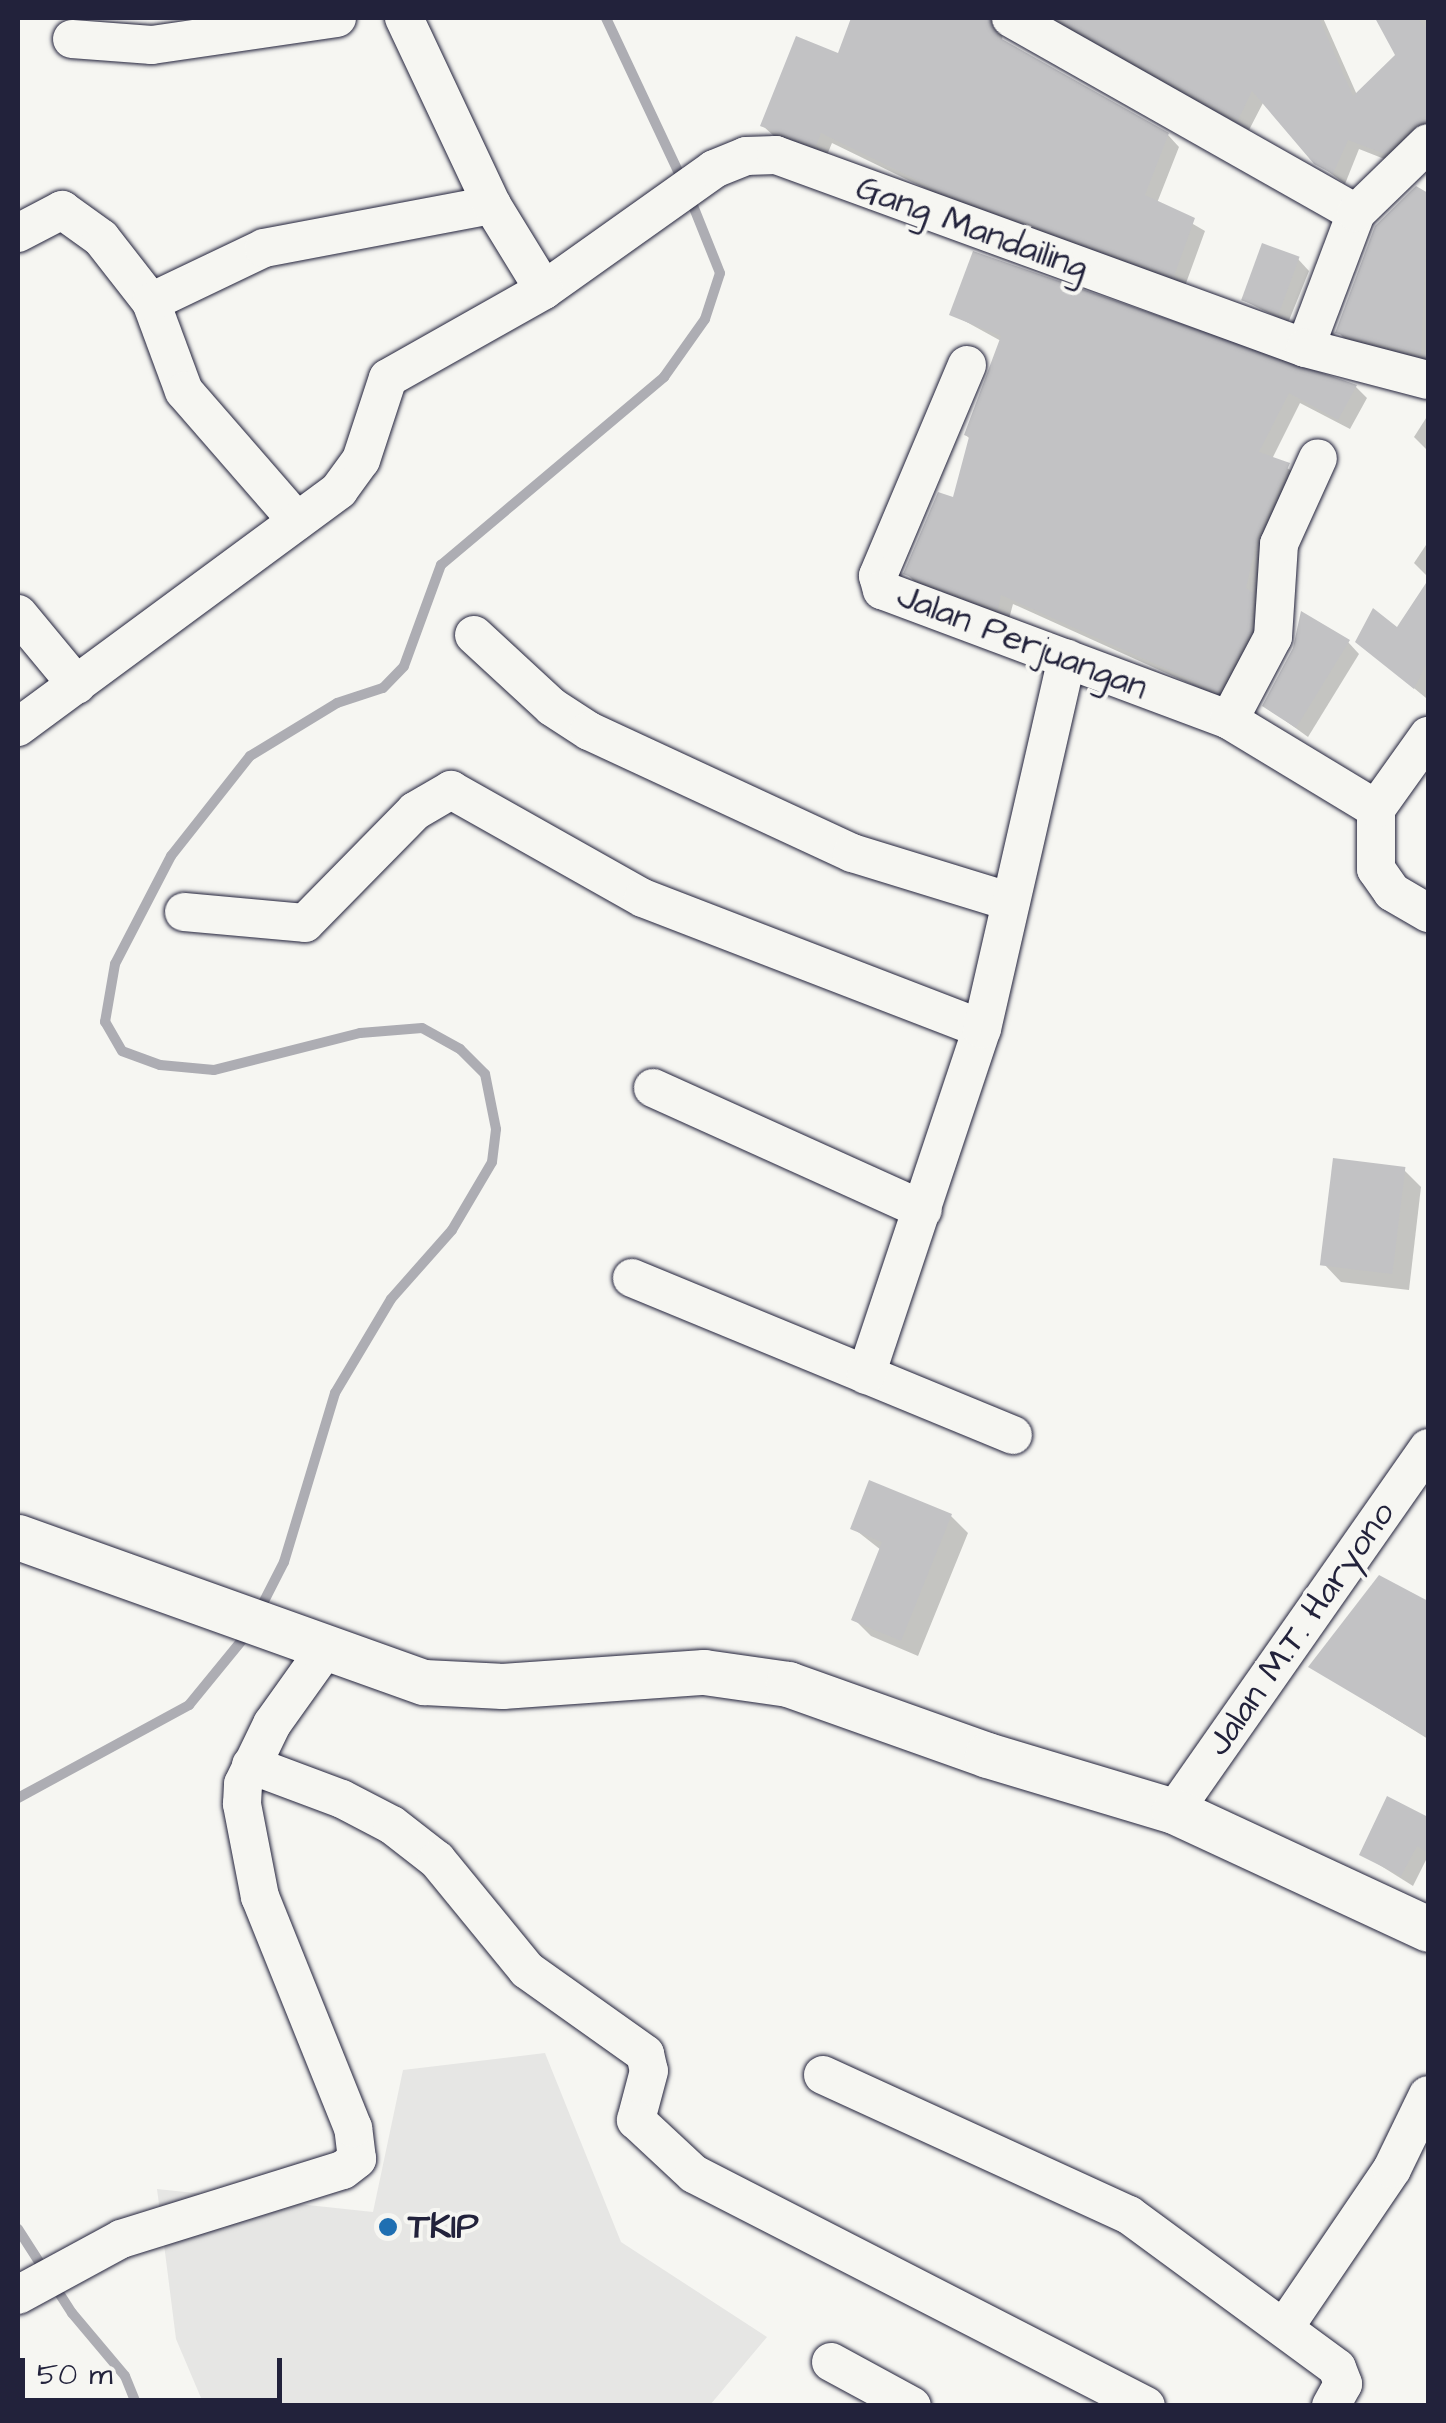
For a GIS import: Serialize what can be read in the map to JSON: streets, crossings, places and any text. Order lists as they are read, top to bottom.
{
  "streets": {
    "street": ["Gang Mandailing", "Jalan Perjuangan", "Jalan M.T. Haryono"]
  },
  "places": ["TKIP"],
  "scale_bar": "50 m"
}
